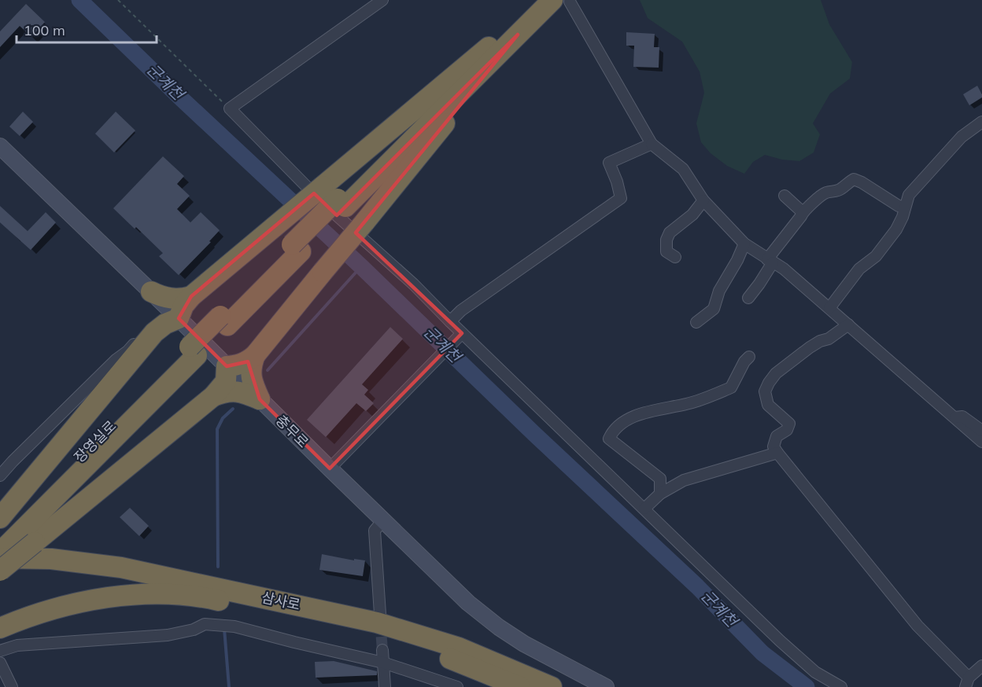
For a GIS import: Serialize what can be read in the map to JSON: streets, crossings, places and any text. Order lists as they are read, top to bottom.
{
  "streets": {
    "highway": ["장영실로", "삼사로"],
    "street": ["충무로"]
  },
  "crossings": [
    ["장영실로", "삼사로"]
  ],
  "water": ["군계천"],
  "scale_bar": "100 m"
}
